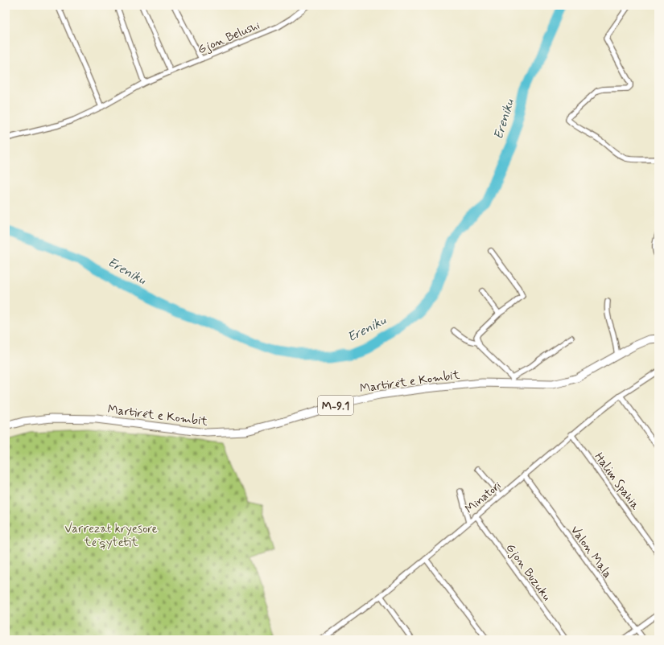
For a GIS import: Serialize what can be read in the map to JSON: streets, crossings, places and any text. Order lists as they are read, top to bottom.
{
  "streets": {
    "main road": ["Martirët e Kombit", "M-9.1"],
    "street": [
      "Gjon Belushi",
      "Halim Spahia",
      "Minatori",
      "Valon Mala",
      "Gjon Buzuku"
    ]
  },
  "crossings": [
    ["Halim Spahia", "Minatori"],
    ["Minatori", "Valon Mala"],
    ["Minatori", "Gjon Buzuku"]
  ],
  "water": ["Ereniku"],
  "parks": ["Varrezat kryesore të qytetit"]
}
